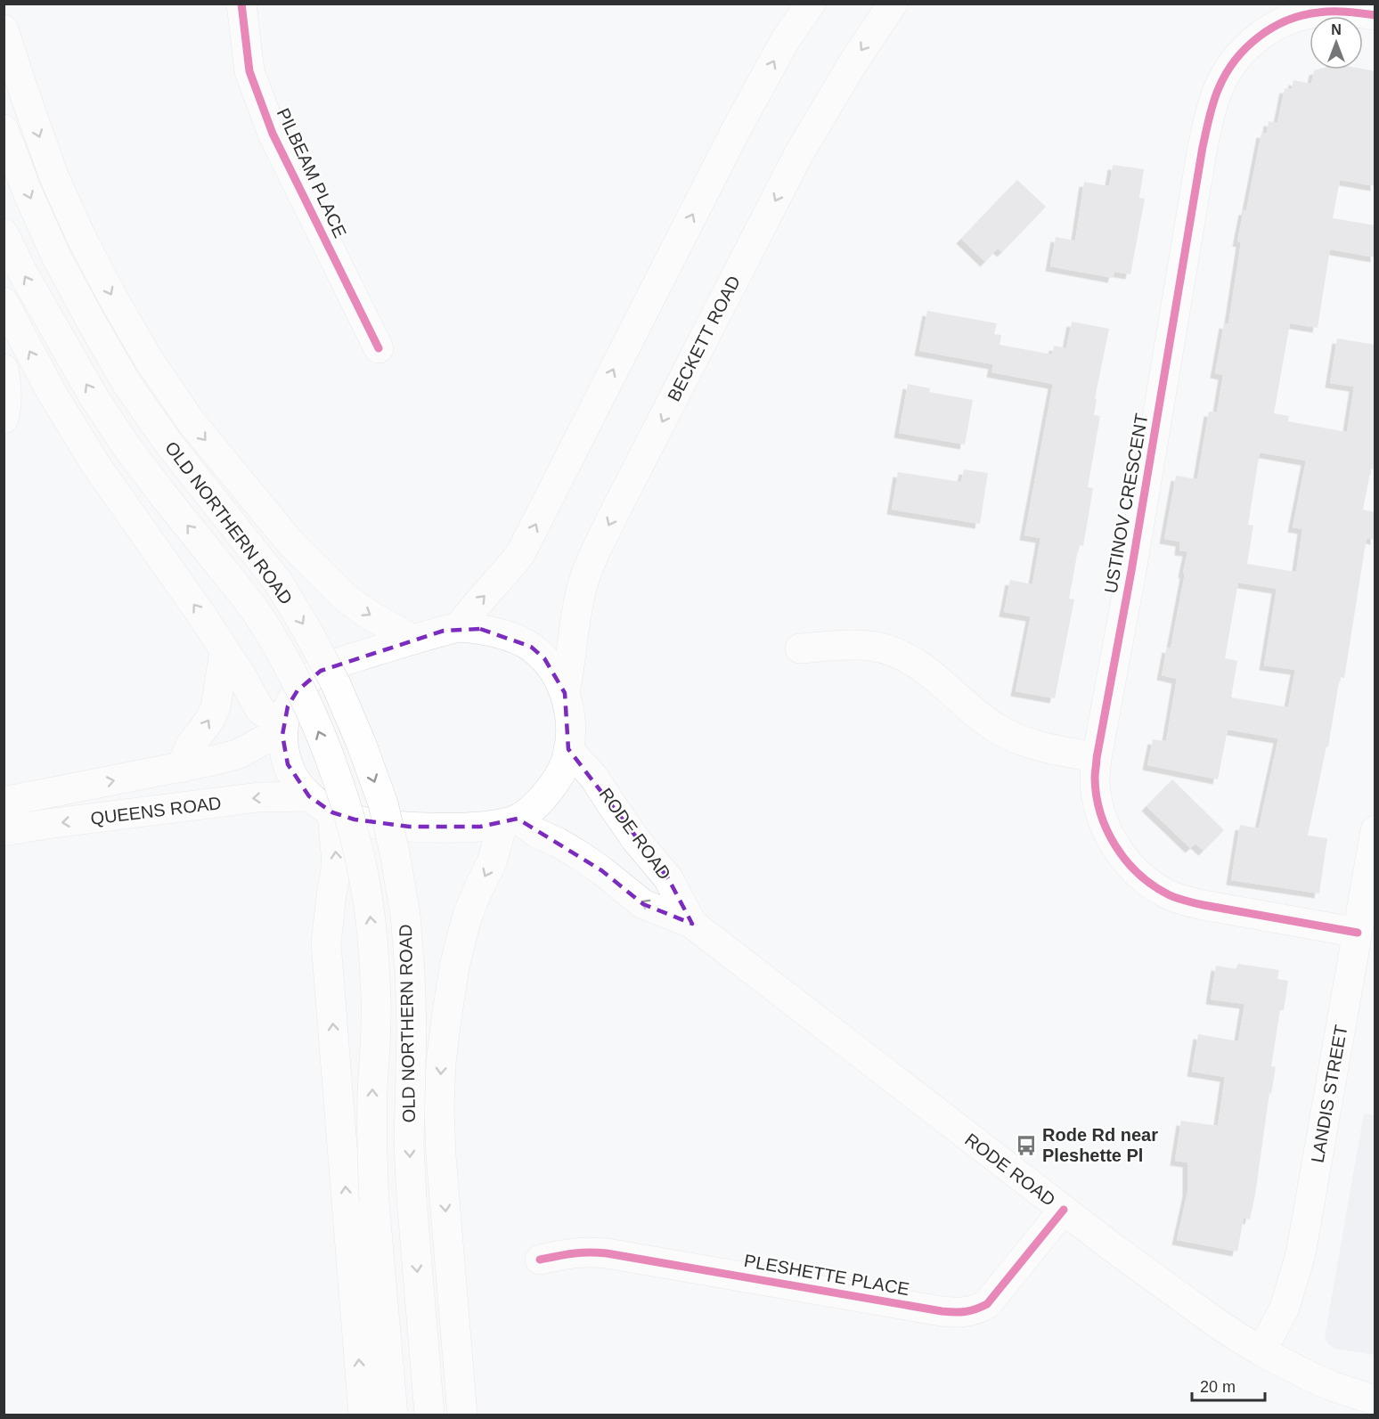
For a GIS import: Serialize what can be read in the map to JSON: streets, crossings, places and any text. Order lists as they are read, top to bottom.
{
  "streets": {
    "main road": [
      "PILBEAM PLACE",
      "BECKETT ROAD",
      "USTINOV CRESCENT",
      "OLD NORTHERN ROAD",
      "QUEENS ROAD",
      "RODE ROAD",
      "LANDIS STREET",
      "PLESHETTE PLACE"
    ]
  },
  "crossings": [
    ["USTINOV CRESCENT", "LANDIS STREET"],
    ["QUEENS ROAD", "RODE ROAD"],
    ["RODE ROAD", "LANDIS STREET"],
    ["RODE ROAD", "PLESHETTE PLACE"]
  ],
  "places": {
    "bus stop": ["Rode Rd near Pleshette Pl"]
  },
  "scale_bar": "20 m",
  "north": "top"
}
